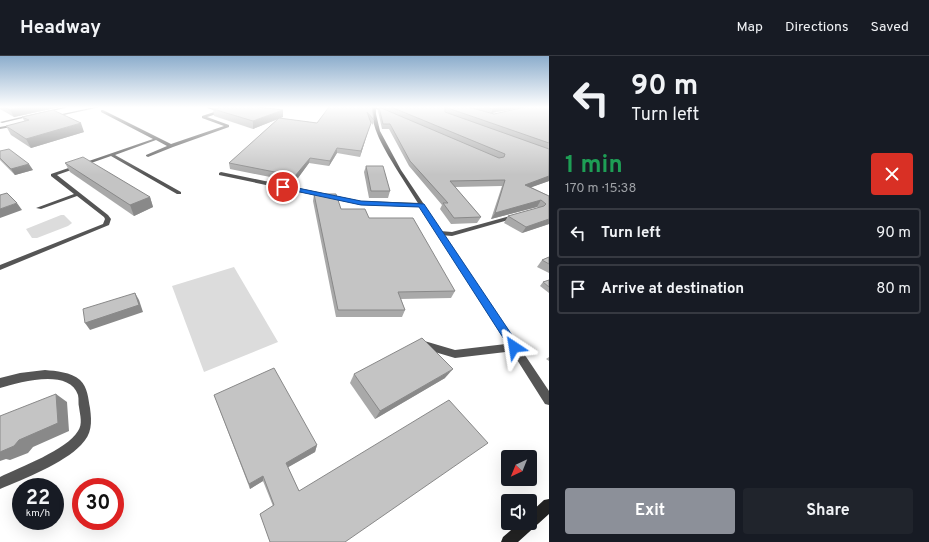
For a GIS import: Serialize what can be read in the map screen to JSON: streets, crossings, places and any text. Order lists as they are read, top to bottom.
{
  "north": "bottom left",
  "page": {
    "header": "Headway",
    "nav": ["Map", "Directions", "Saved"],
    "turn": ["90 m", "Turn left"],
    "heading": ["1 min", "170 m · 15:38"],
    "list": [
      {
        "name": "Turn left",
        "value": "90 m"
      },
      {
        "name": "Arrive at destination",
        "value": "80 m"
      }
    ],
    "speed": "22 km/h",
    "limit": "30",
    "buttons": ["Exit", "Share"]
  }
}
